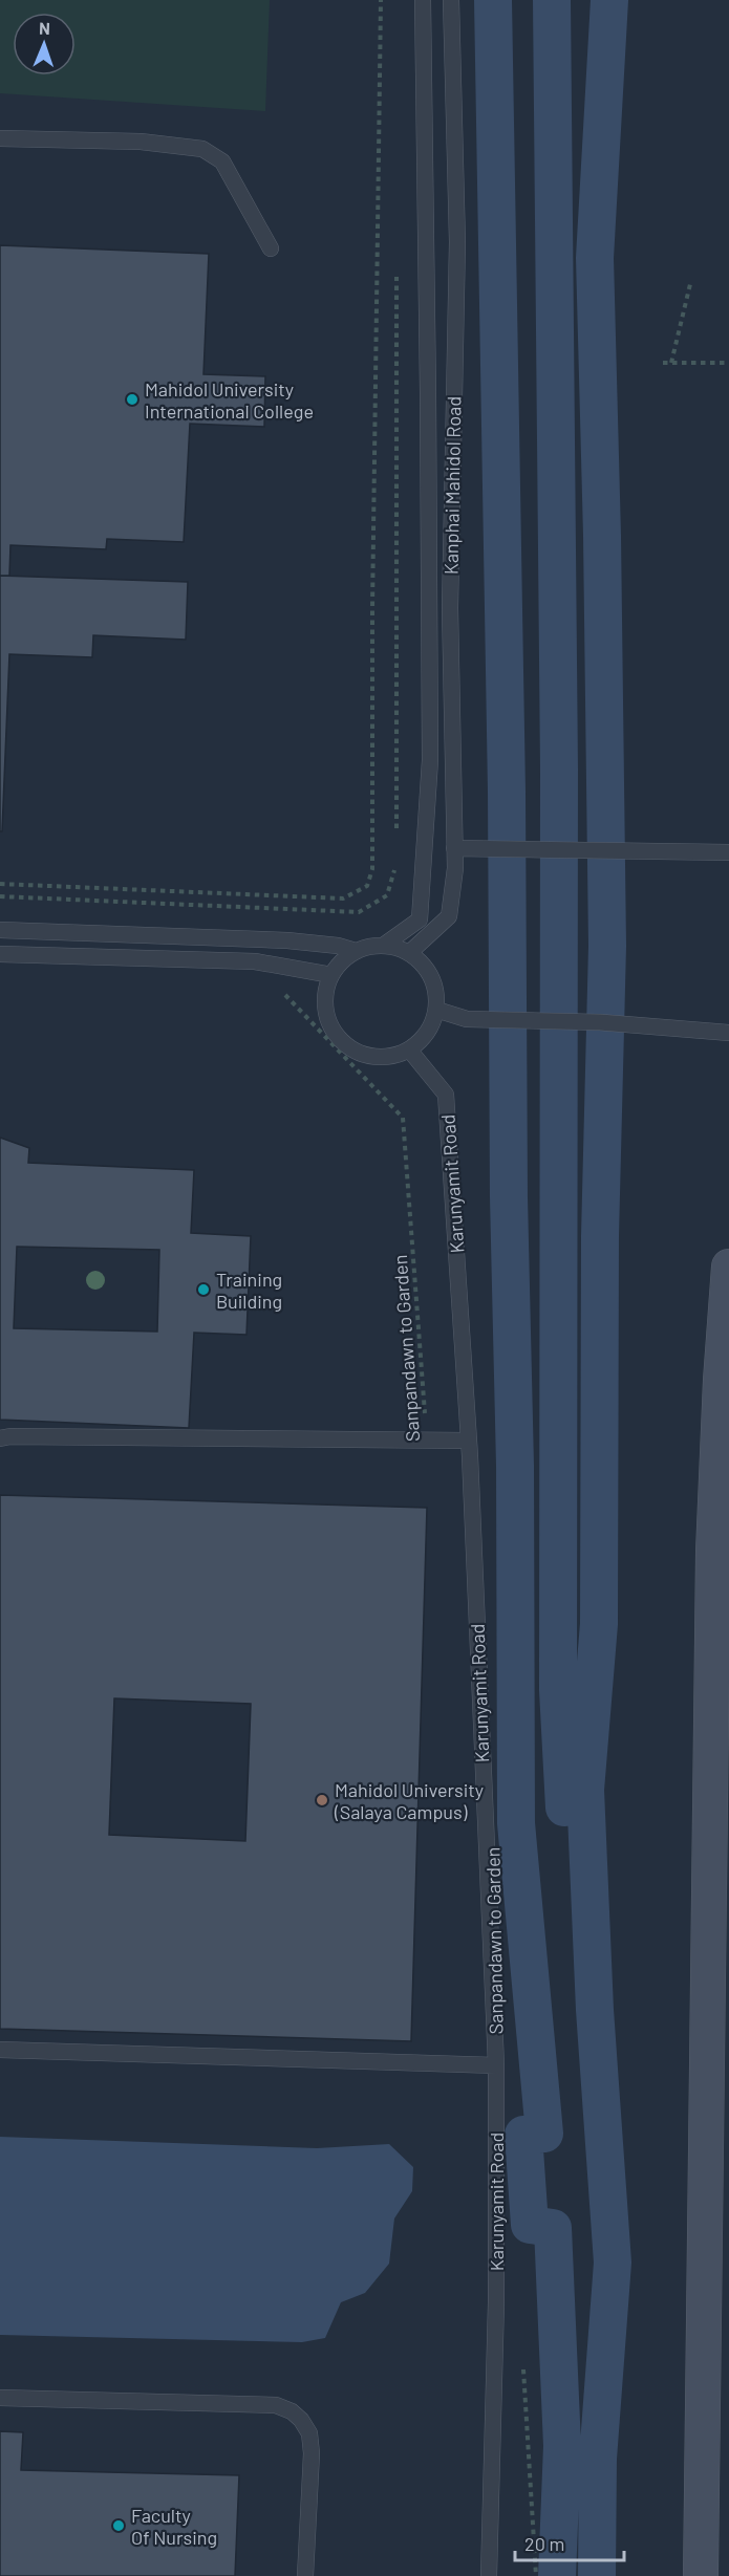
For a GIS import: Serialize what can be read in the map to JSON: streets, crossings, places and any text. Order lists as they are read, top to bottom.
{
  "streets": {
    "lane": ["Kanphai Mahidol Road", "Karunyamit Road"],
    "path": ["Sanpandawn to Garden"]
  },
  "crossings": [
    ["Kanphai Mahidol Road", "Karunyamit Road"]
  ],
  "places": [
    "Mahidol University International College",
    "Training Building",
    "Mahidol University (Salaya Campus)",
    "Faculty Of Nursing"
  ],
  "scale_bar": "20 m",
  "north": "top"
}
